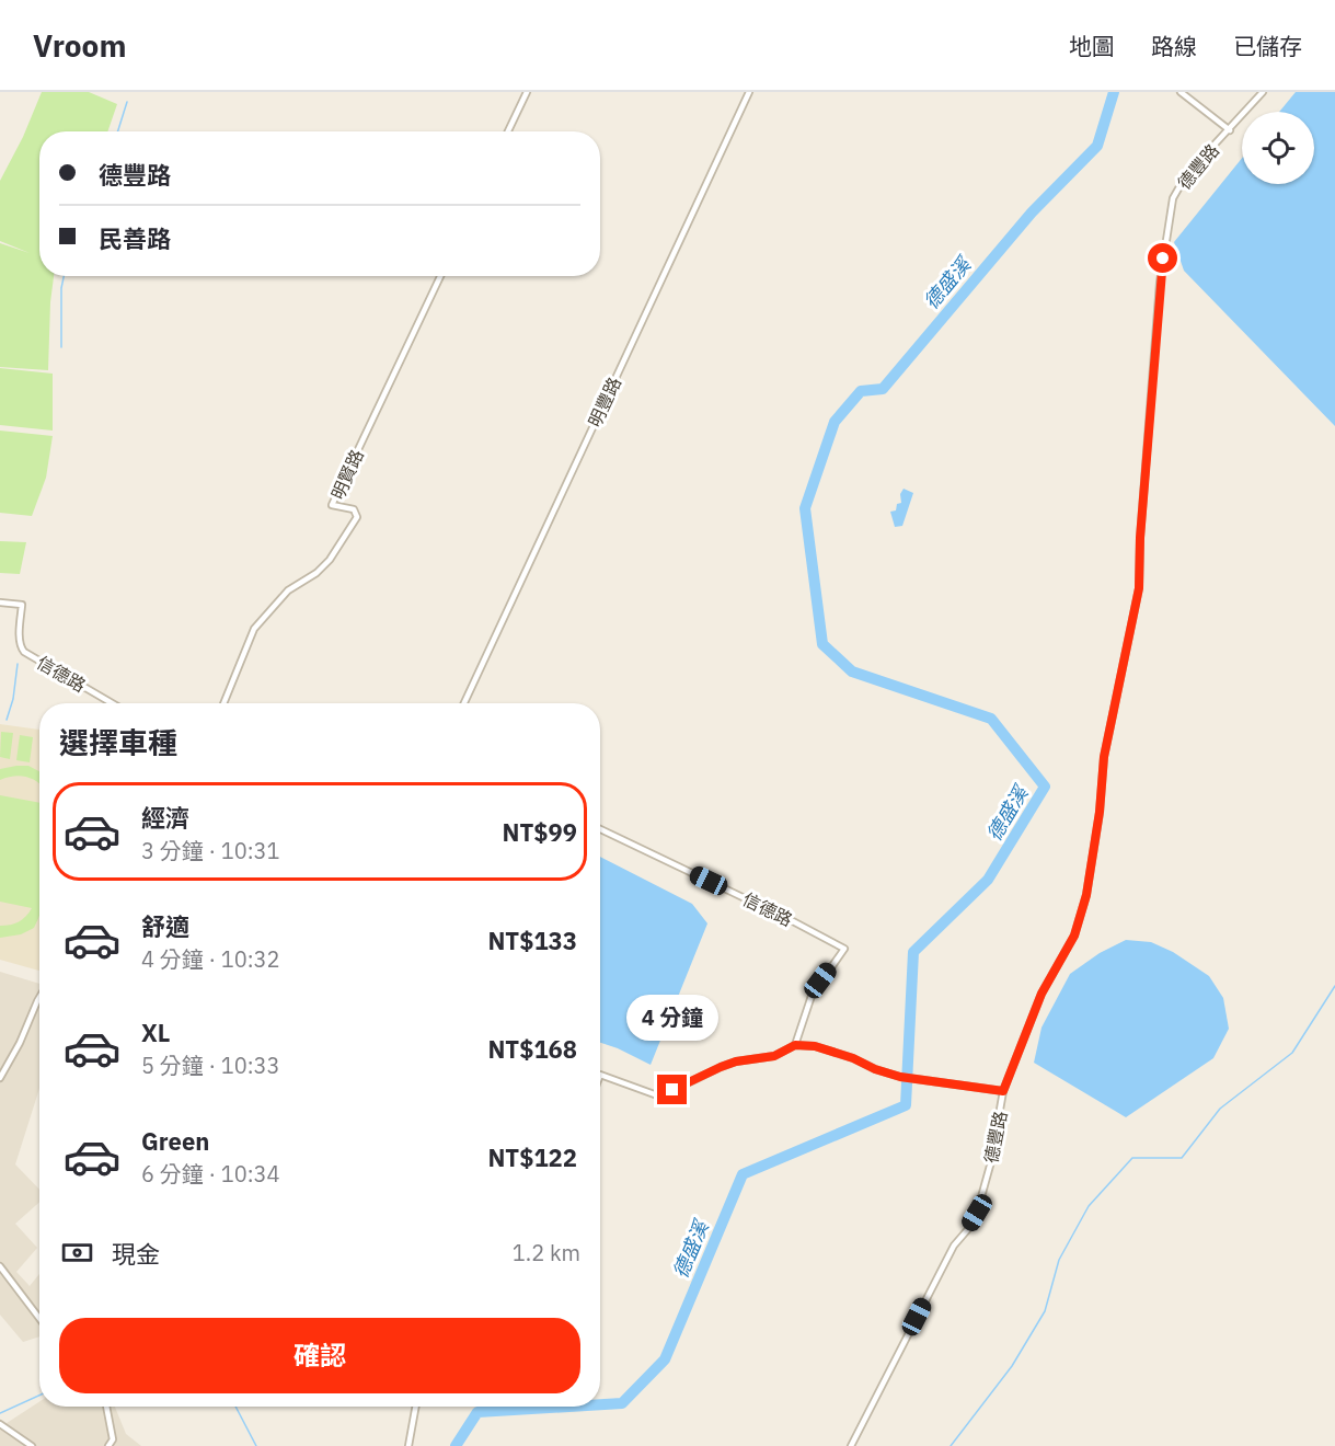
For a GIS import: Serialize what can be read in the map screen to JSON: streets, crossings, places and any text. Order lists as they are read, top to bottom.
{
  "streets": {
    "street": [
      "德豐路",
      "明豐路",
      "明賢路",
      "信德路"
    ]
  },
  "water": ["德盛溪"],
  "page": {
    "header": "Vroom",
    "nav": ["地圖", "路線", "已儲存"],
    "banner": ["德豐路", "民善路"],
    "heading": "選擇車種",
    "list": [
      {
        "name": "經濟",
        "note": "3 分鐘 · 10:31",
        "value": "NT$99"
      },
      {
        "name": "舒適",
        "note": "4 分鐘 · 10:32",
        "value": "NT$133"
      },
      {
        "name": "XL",
        "note": "5 分鐘 · 10:33",
        "value": "NT$168"
      },
      {
        "name": "Green",
        "note": "6 分鐘 · 10:34",
        "value": "NT$122"
      }
    ],
    "bubble": "4 分鐘",
    "pay": ["現金", "1.2 km"],
    "buttons": "確認"
  }
}
